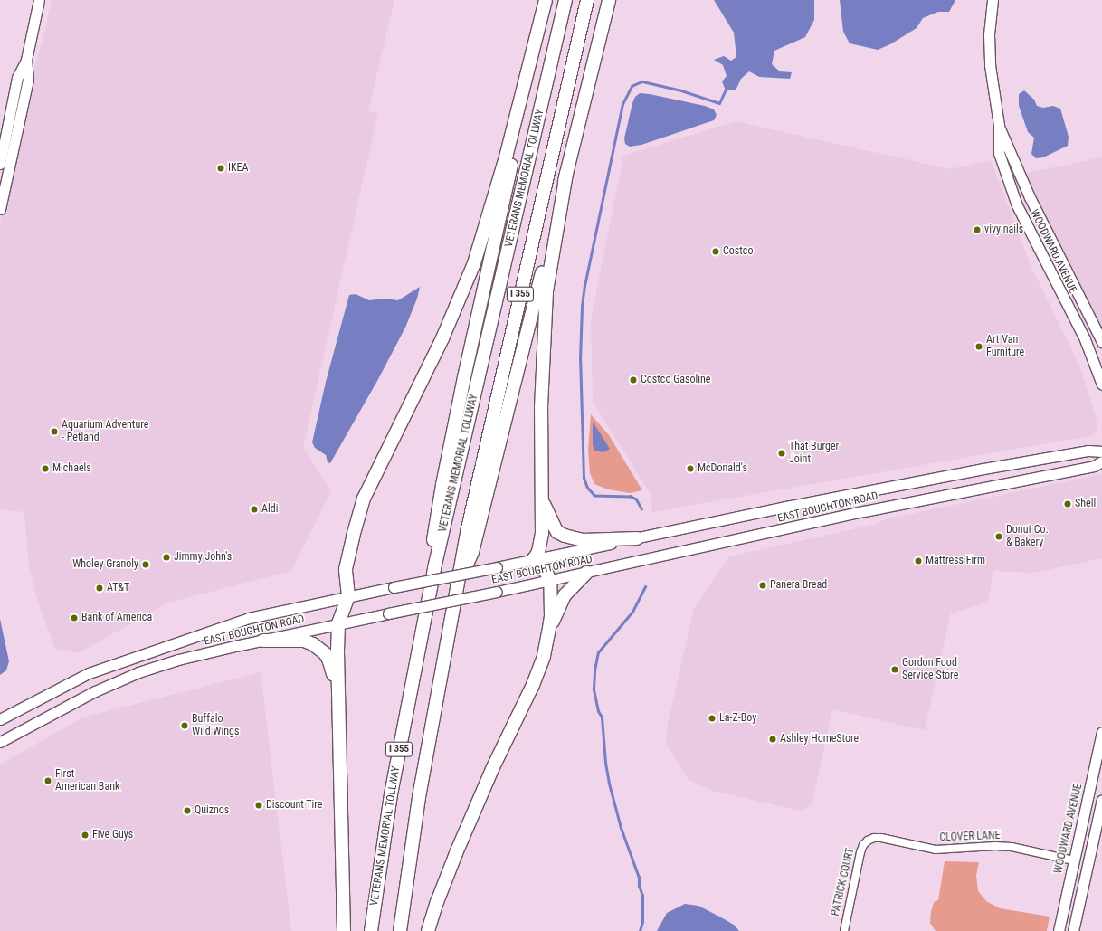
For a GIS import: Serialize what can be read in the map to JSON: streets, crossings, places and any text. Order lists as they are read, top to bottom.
{
  "streets": {
    "highway": ["VETERANS MEMORIAL TOLLWAY", "I 355"],
    "main road": ["WOODWARD AVENUE", "EAST BOUGHTON ROAD"],
    "street": ["CLOVER LANE", "PATRICK COURT"]
  },
  "crossings": [
    ["WOODWARD AVENUE", "CLOVER LANE"],
    ["CLOVER LANE", "PATRICK COURT"]
  ],
  "places": [
    "IKEA",
    "vivy nails",
    "Costco",
    "Art Van Furniture",
    "Costco Gasoline",
    "Aquarium Adventure - Petland",
    "That Burger Joint",
    "Michaels",
    "McDonald's",
    "Shell",
    "Aldi",
    "Donut Co. & Bakery",
    "Jimmy John's",
    "Mattress Firm",
    "Wholey Granoly",
    "Panera Bread",
    "AT&T",
    "Bank of America",
    "Gordon Food Service Store",
    "La-Z-Boy",
    "Buffalo Wild Wings",
    "Ashley HomeStore",
    "First American Bank",
    "Discount Tire",
    "Quiznos",
    "Five Guys"
  ]
}
